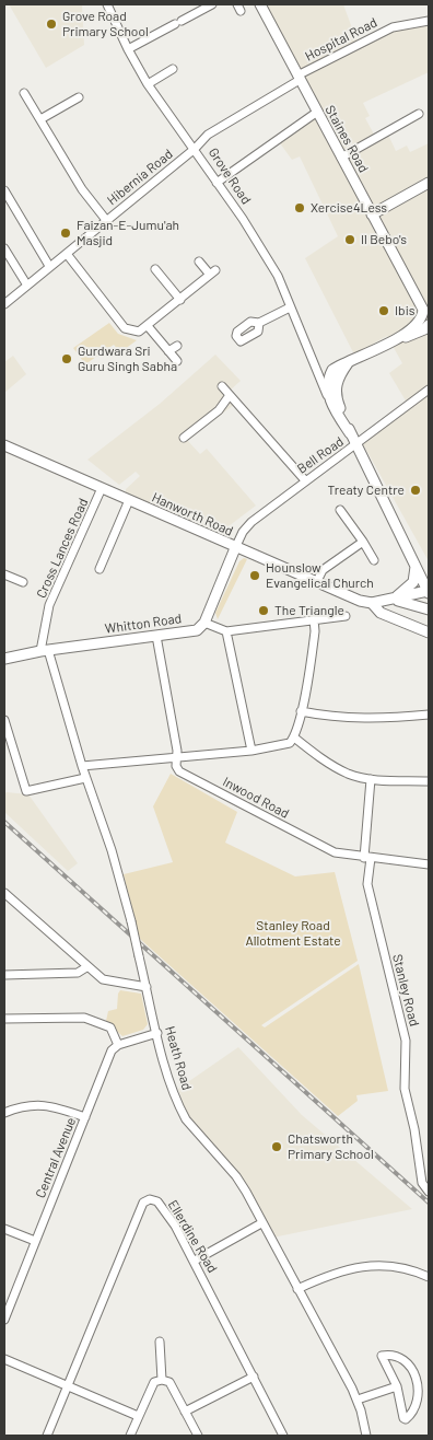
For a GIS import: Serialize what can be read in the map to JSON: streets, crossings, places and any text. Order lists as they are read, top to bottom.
{
  "streets": {
    "main road": ["Staines Road", "Hanworth Road", "Whitton Road"],
    "street": [
      "Hospital Road",
      "Grove Road",
      "Hibernia Road",
      "Bell Road",
      "Cross Lances Road",
      "Inwood Road",
      "Stanley Road",
      "Heath Road",
      "Central Avenue",
      "Ellerdine Road"
    ]
  },
  "crossings": [
    ["Hospital Road", "Staines Road"],
    ["Hospital Road", "Hibernia Road"],
    ["Staines Road", "Hibernia Road"],
    ["Grove Road", "Hibernia Road"],
    ["Bell Road", "Hanworth Road"],
    ["Hanworth Road", "Cross Lances Road"],
    ["Cross Lances Road", "Whitton Road"],
    ["Cross Lances Road", "Heath Road"],
    ["Whitton Road", "Heath Road"],
    ["Inwood Road", "Stanley Road"]
  ],
  "parks": ["Stanley Road Allotment Estate"],
  "places": [
    "Grove Road Primary School",
    "Xercise4Less",
    "Faizan-E-Jumu'ah Masjid",
    "Il Bebo's",
    "Ibis",
    "Gurdwara Sri Guru Singh Sabha",
    "Treaty Centre",
    "Hounslow Evangelical Church",
    "The Triangle",
    "Chatsworth Primary School"
  ]
}
